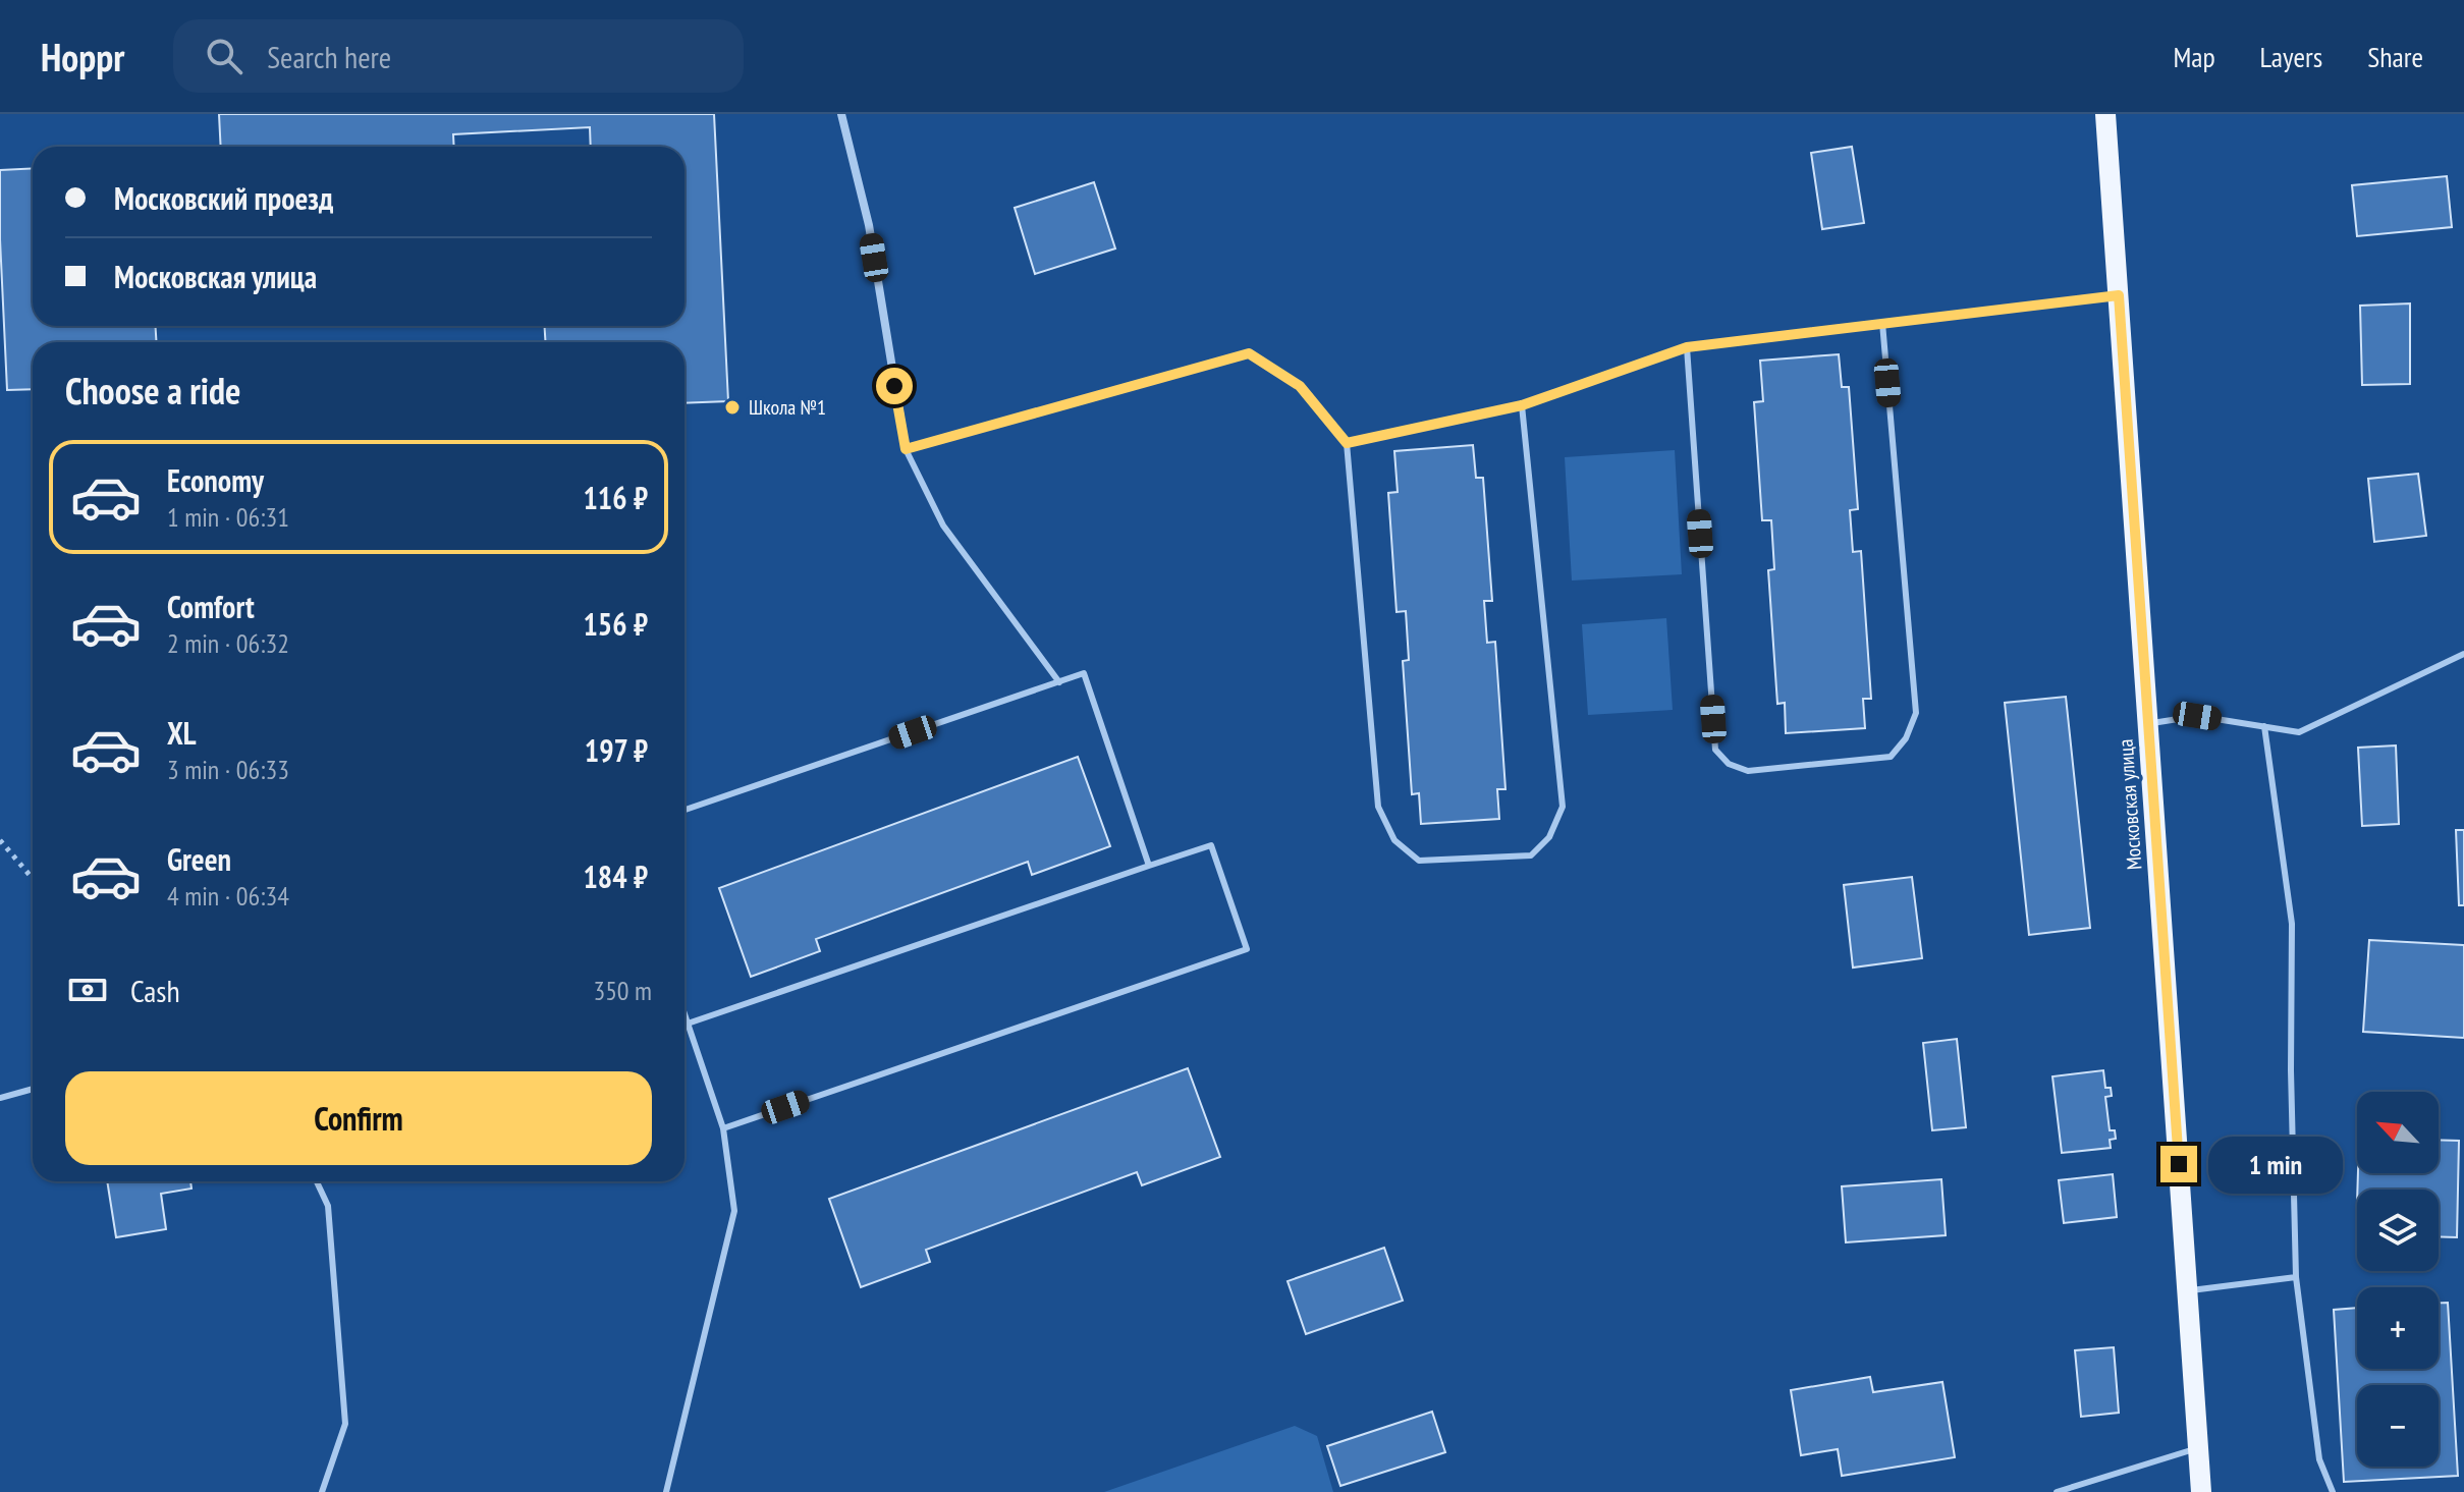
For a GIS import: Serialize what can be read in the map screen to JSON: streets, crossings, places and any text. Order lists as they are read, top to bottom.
{
  "streets": {
    "main road": ["Московская улица"]
  },
  "places": ["Школа №1"],
  "north": "top left",
  "page": {
    "header": "Hoppr",
    "search": "Search here",
    "nav": ["Map", "Layers", "Share"],
    "banner": ["Московский проезд", "Московская улица"],
    "heading": "Choose a ride",
    "list": [
      {
        "name": "Economy",
        "note": "1 min · 06:31",
        "value": "116 ₽"
      },
      {
        "name": "Comfort",
        "note": "2 min · 06:32",
        "value": "156 ₽"
      },
      {
        "name": "XL",
        "note": "3 min · 06:33",
        "value": "197 ₽"
      },
      {
        "name": "Green",
        "note": "4 min · 06:34",
        "value": "184 ₽"
      }
    ],
    "pay": ["Cash", "350 m"],
    "buttons": "Confirm",
    "map_buttons": ["+", "−"],
    "bubble": "1 min"
  }
}
